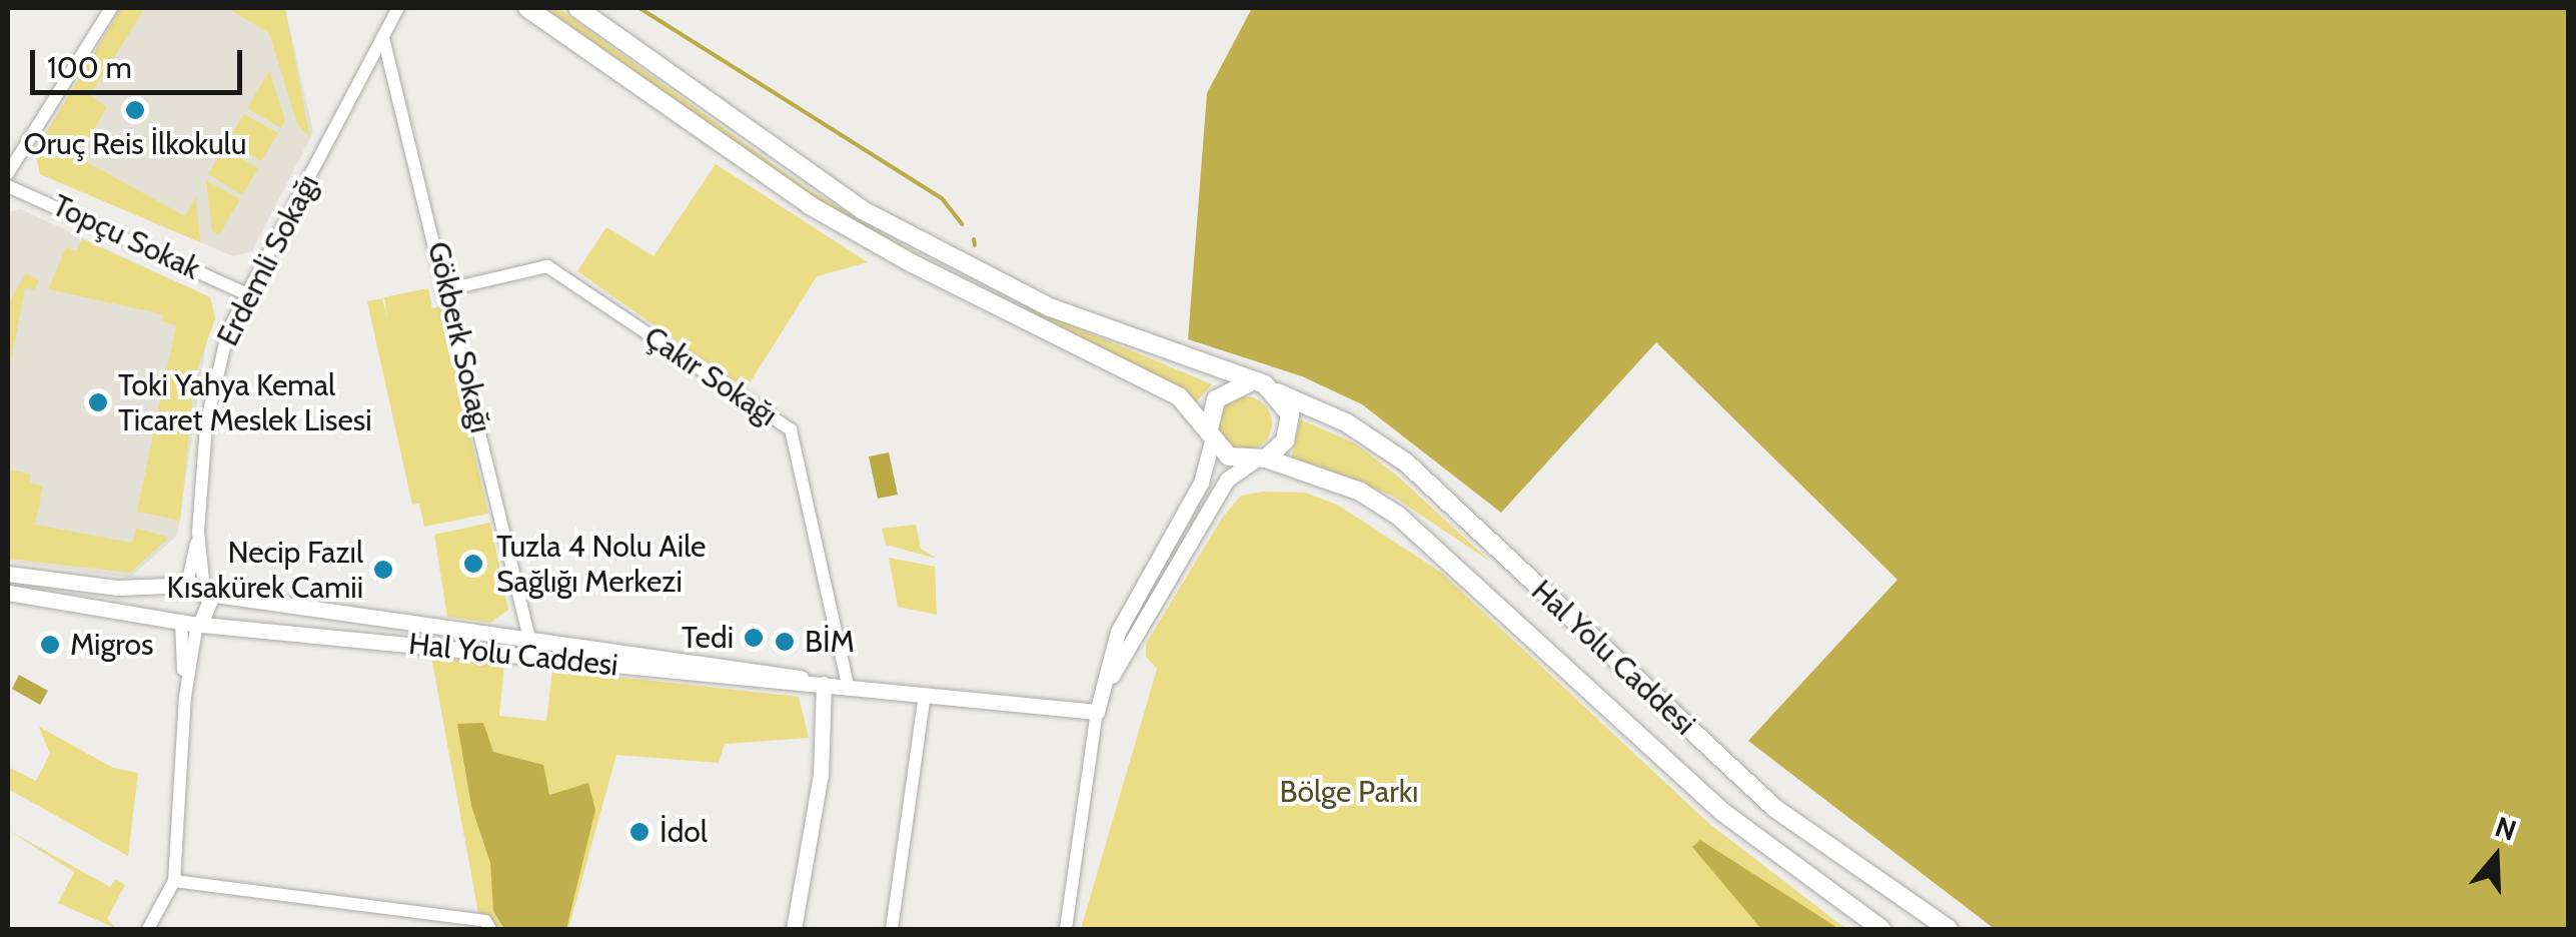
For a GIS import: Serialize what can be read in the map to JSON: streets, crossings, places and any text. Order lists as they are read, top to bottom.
{
  "streets": {
    "main road": ["Hal Yolu Caddesi"],
    "street": [
      "Topçu Sokak",
      "Erdemli Sokağı",
      "Gökberk Sokağı",
      "Çakır Sokağı"
    ]
  },
  "crossings": [
    ["Topçu Sokak", "Erdemli Sokağı"],
    ["Erdemli Sokağı", "Gökberk Sokağı"],
    ["Erdemli Sokağı", "Hal Yolu Caddesi"],
    ["Gökberk Sokağı", "Çakır Sokağı"],
    ["Gökberk Sokağı", "Hal Yolu Caddesi"],
    ["Çakır Sokağı", "Hal Yolu Caddesi"]
  ],
  "parks": ["Bölge Parkı"],
  "places": [
    "Oruç Reis İlkokulu",
    "Toki Yahya Kemal Ticaret Meslek Lisesi",
    "Tuzla 4 Nolu Aile Sağlığı Merkezi",
    "Necip Fazıl Kısakürek Camii",
    "Tedi",
    "BİM",
    "Migros",
    "İdol"
  ],
  "scale_bar": "100 m",
  "north": "top"
}
